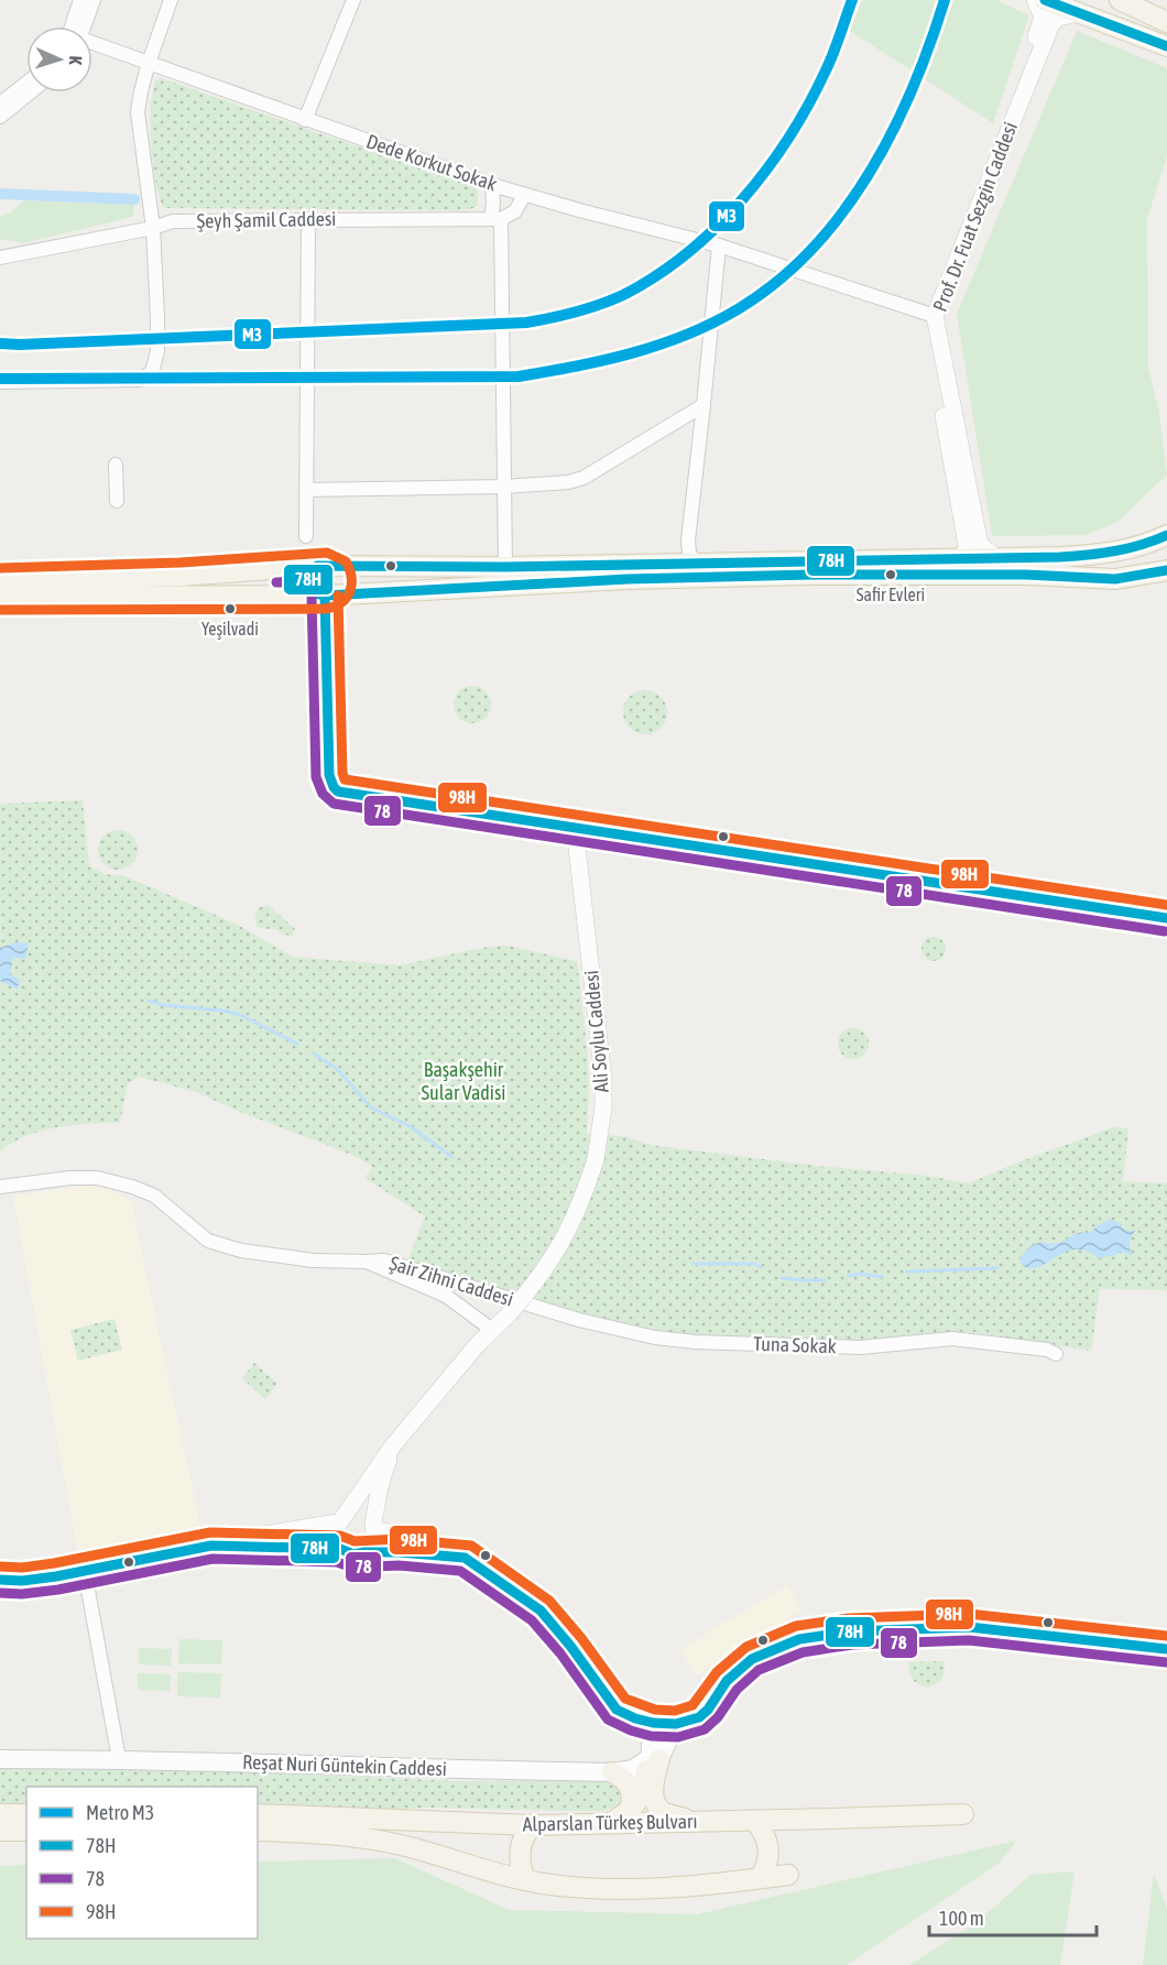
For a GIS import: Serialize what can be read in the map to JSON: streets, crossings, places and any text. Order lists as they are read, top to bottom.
{
  "streets": {
    "main road": ["Reşat Nuri Güntekin Caddesi", "Alparslan Türkeş Bulvarı"],
    "street": [
      "Dede Korkut Sokak",
      "Prof. Dr. Fuat Sezgin Caddesi",
      "Şeyh Şamil Caddesi",
      "Ali Soylu Caddesi",
      "Şair Zihni Caddesi",
      "Tuna Sokak"
    ]
  },
  "crossings": [
    ["Dede Korkut Sokak", "Prof. Dr. Fuat Sezgin Caddesi"],
    ["Ali Soylu Caddesi", "Şair Zihni Caddesi"],
    ["Şair Zihni Caddesi", "Tuna Sokak"]
  ],
  "parks": ["Başakşehir Sular Vadisi"],
  "places": ["Safir Evleri", "Yeşilvadi"],
  "lines": [
    "metro line M3",
    "transit line 78H",
    "transit line 98H",
    "transit line 78"
  ],
  "legend": [
    "Metro M3",
    "78H",
    "78",
    "98H"
  ],
  "scale_bar": "100 m",
  "north": "right"
}
